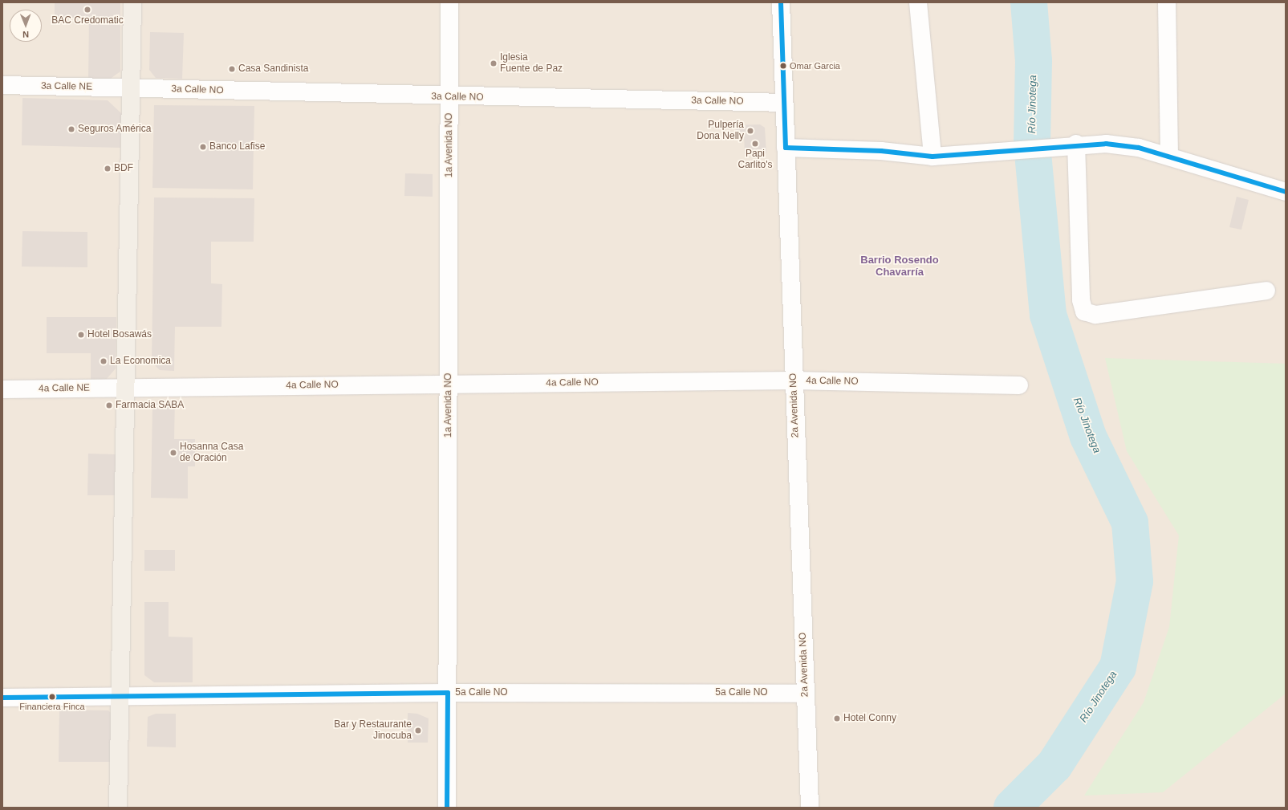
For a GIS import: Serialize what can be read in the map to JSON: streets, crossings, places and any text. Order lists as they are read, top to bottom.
{
  "streets": {
    "street": [
      "3a Calle NE",
      "3a Calle NO",
      "1a Avenida NO",
      "4a Calle NO",
      "4a Calle NE",
      "2a Avenida NO",
      "5a Calle NO"
    ]
  },
  "crossings": [
    ["3a Calle NE", "3a Calle NO"],
    ["3a Calle NO", "1a Avenida NO"],
    ["3a Calle NO", "2a Avenida NO"],
    ["1a Avenida NO", "4a Calle NO"],
    ["1a Avenida NO", "5a Calle NO"],
    ["4a Calle NO", "4a Calle NE"],
    ["4a Calle NO", "2a Avenida NO"],
    ["2a Avenida NO", "5a Calle NO"]
  ],
  "districts": ["Barrio Rosendo Chavarría"],
  "water": ["Río Jinotega"],
  "places": [
    "BAC Credomatic",
    "Iglesia Fuente de Paz",
    "Omar Garcia",
    "Casa Sandinista",
    "Seguros América",
    "Pulpería Dona Nelly",
    "Papi Carlito's",
    "Banco Lafise",
    "BDF",
    "Hotel Bosawás",
    "La Economica",
    "Farmacia SABA",
    "Hosanna Casa de Oración",
    "Financiera Finca",
    "Hotel Conny",
    "Bar y Restaurante Jinocuba"
  ],
  "north": "bottom"
}
